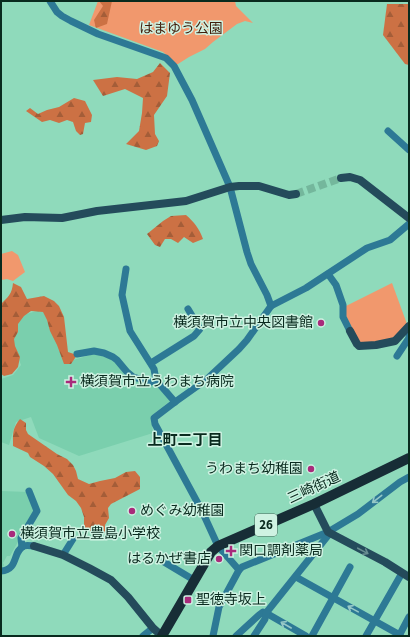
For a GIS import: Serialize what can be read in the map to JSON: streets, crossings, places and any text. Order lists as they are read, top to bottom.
{
  "streets": {
    "main road": ["三崎街道", "26"]
  },
  "districts": ["上町二丁目"],
  "parks": ["はまゆう公園"],
  "places": {
    "other": [
      "横須賀市立中央図書館",
      "うわまち幼稚園",
      "めぐみ幼稚園",
      "横須賀市立豊島小学校",
      "はるかぜ書店"
    ],
    "health": ["横須賀市立うわまち病院", "関口調剤薬局"],
    "transit": ["聖徳寺坂上"]
  }
}
